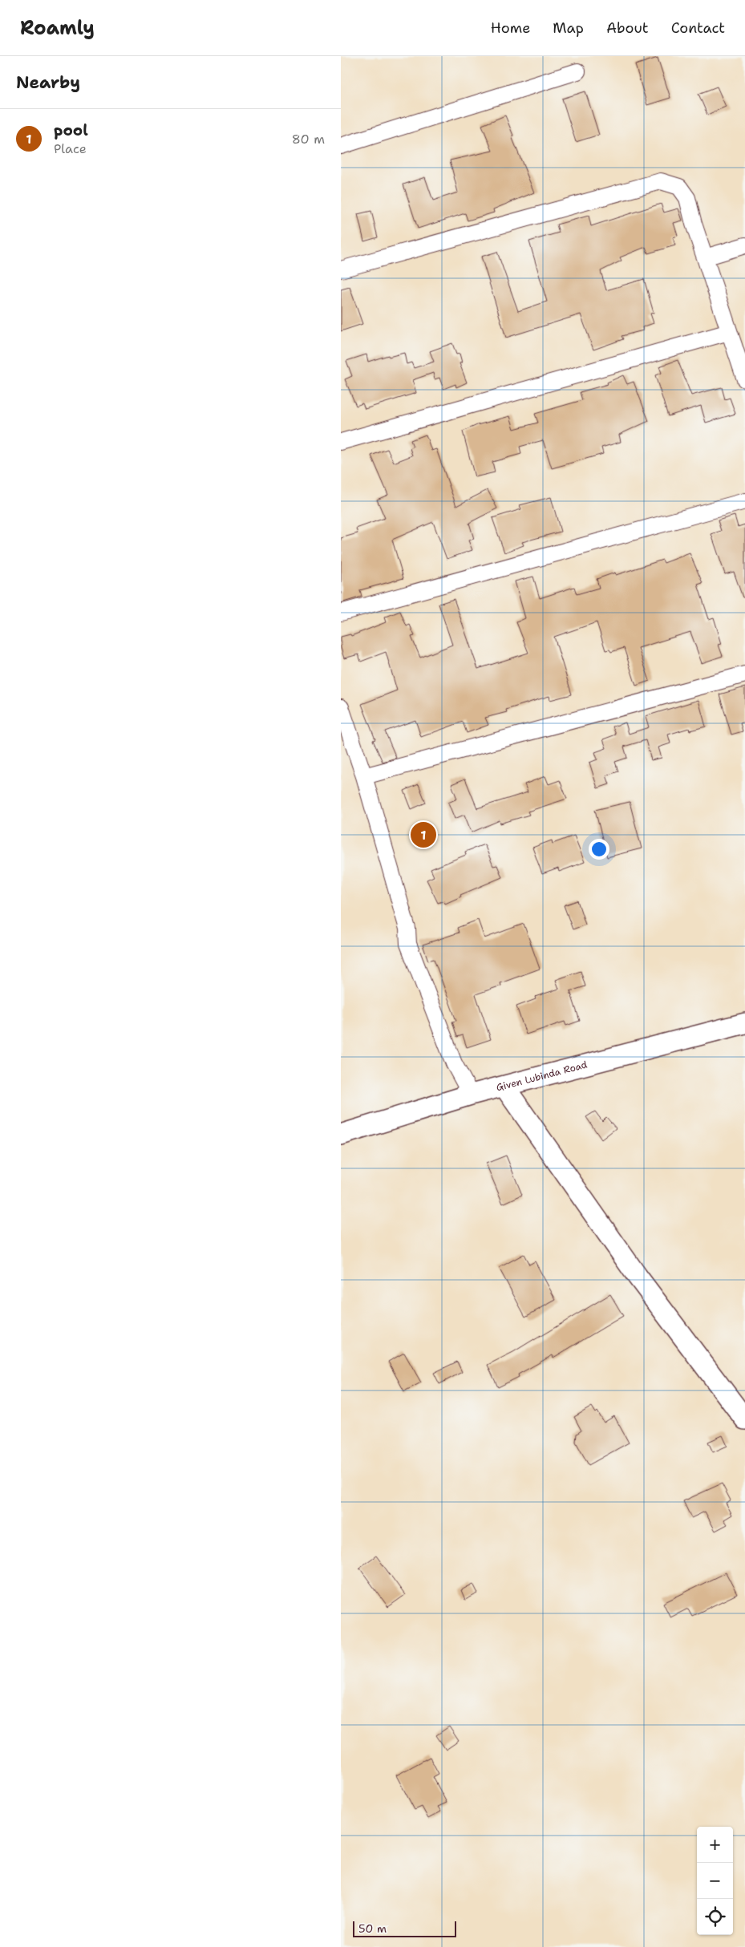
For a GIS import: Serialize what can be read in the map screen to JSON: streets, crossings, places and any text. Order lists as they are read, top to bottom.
{
  "streets": {
    "street": ["Given Lubinda Road"]
  },
  "scale_bar": "50 m",
  "page": {
    "header": "Roamly",
    "nav": [
      "Home",
      "Map",
      "About",
      "Contact"
    ],
    "heading": "Nearby",
    "list": [
      {
        "mark": "1",
        "name": "pool",
        "note": "Place",
        "value": "80 m"
      }
    ],
    "pins": "1",
    "map_buttons": ["+", "−"],
    "scale": "50 m"
  }
}
